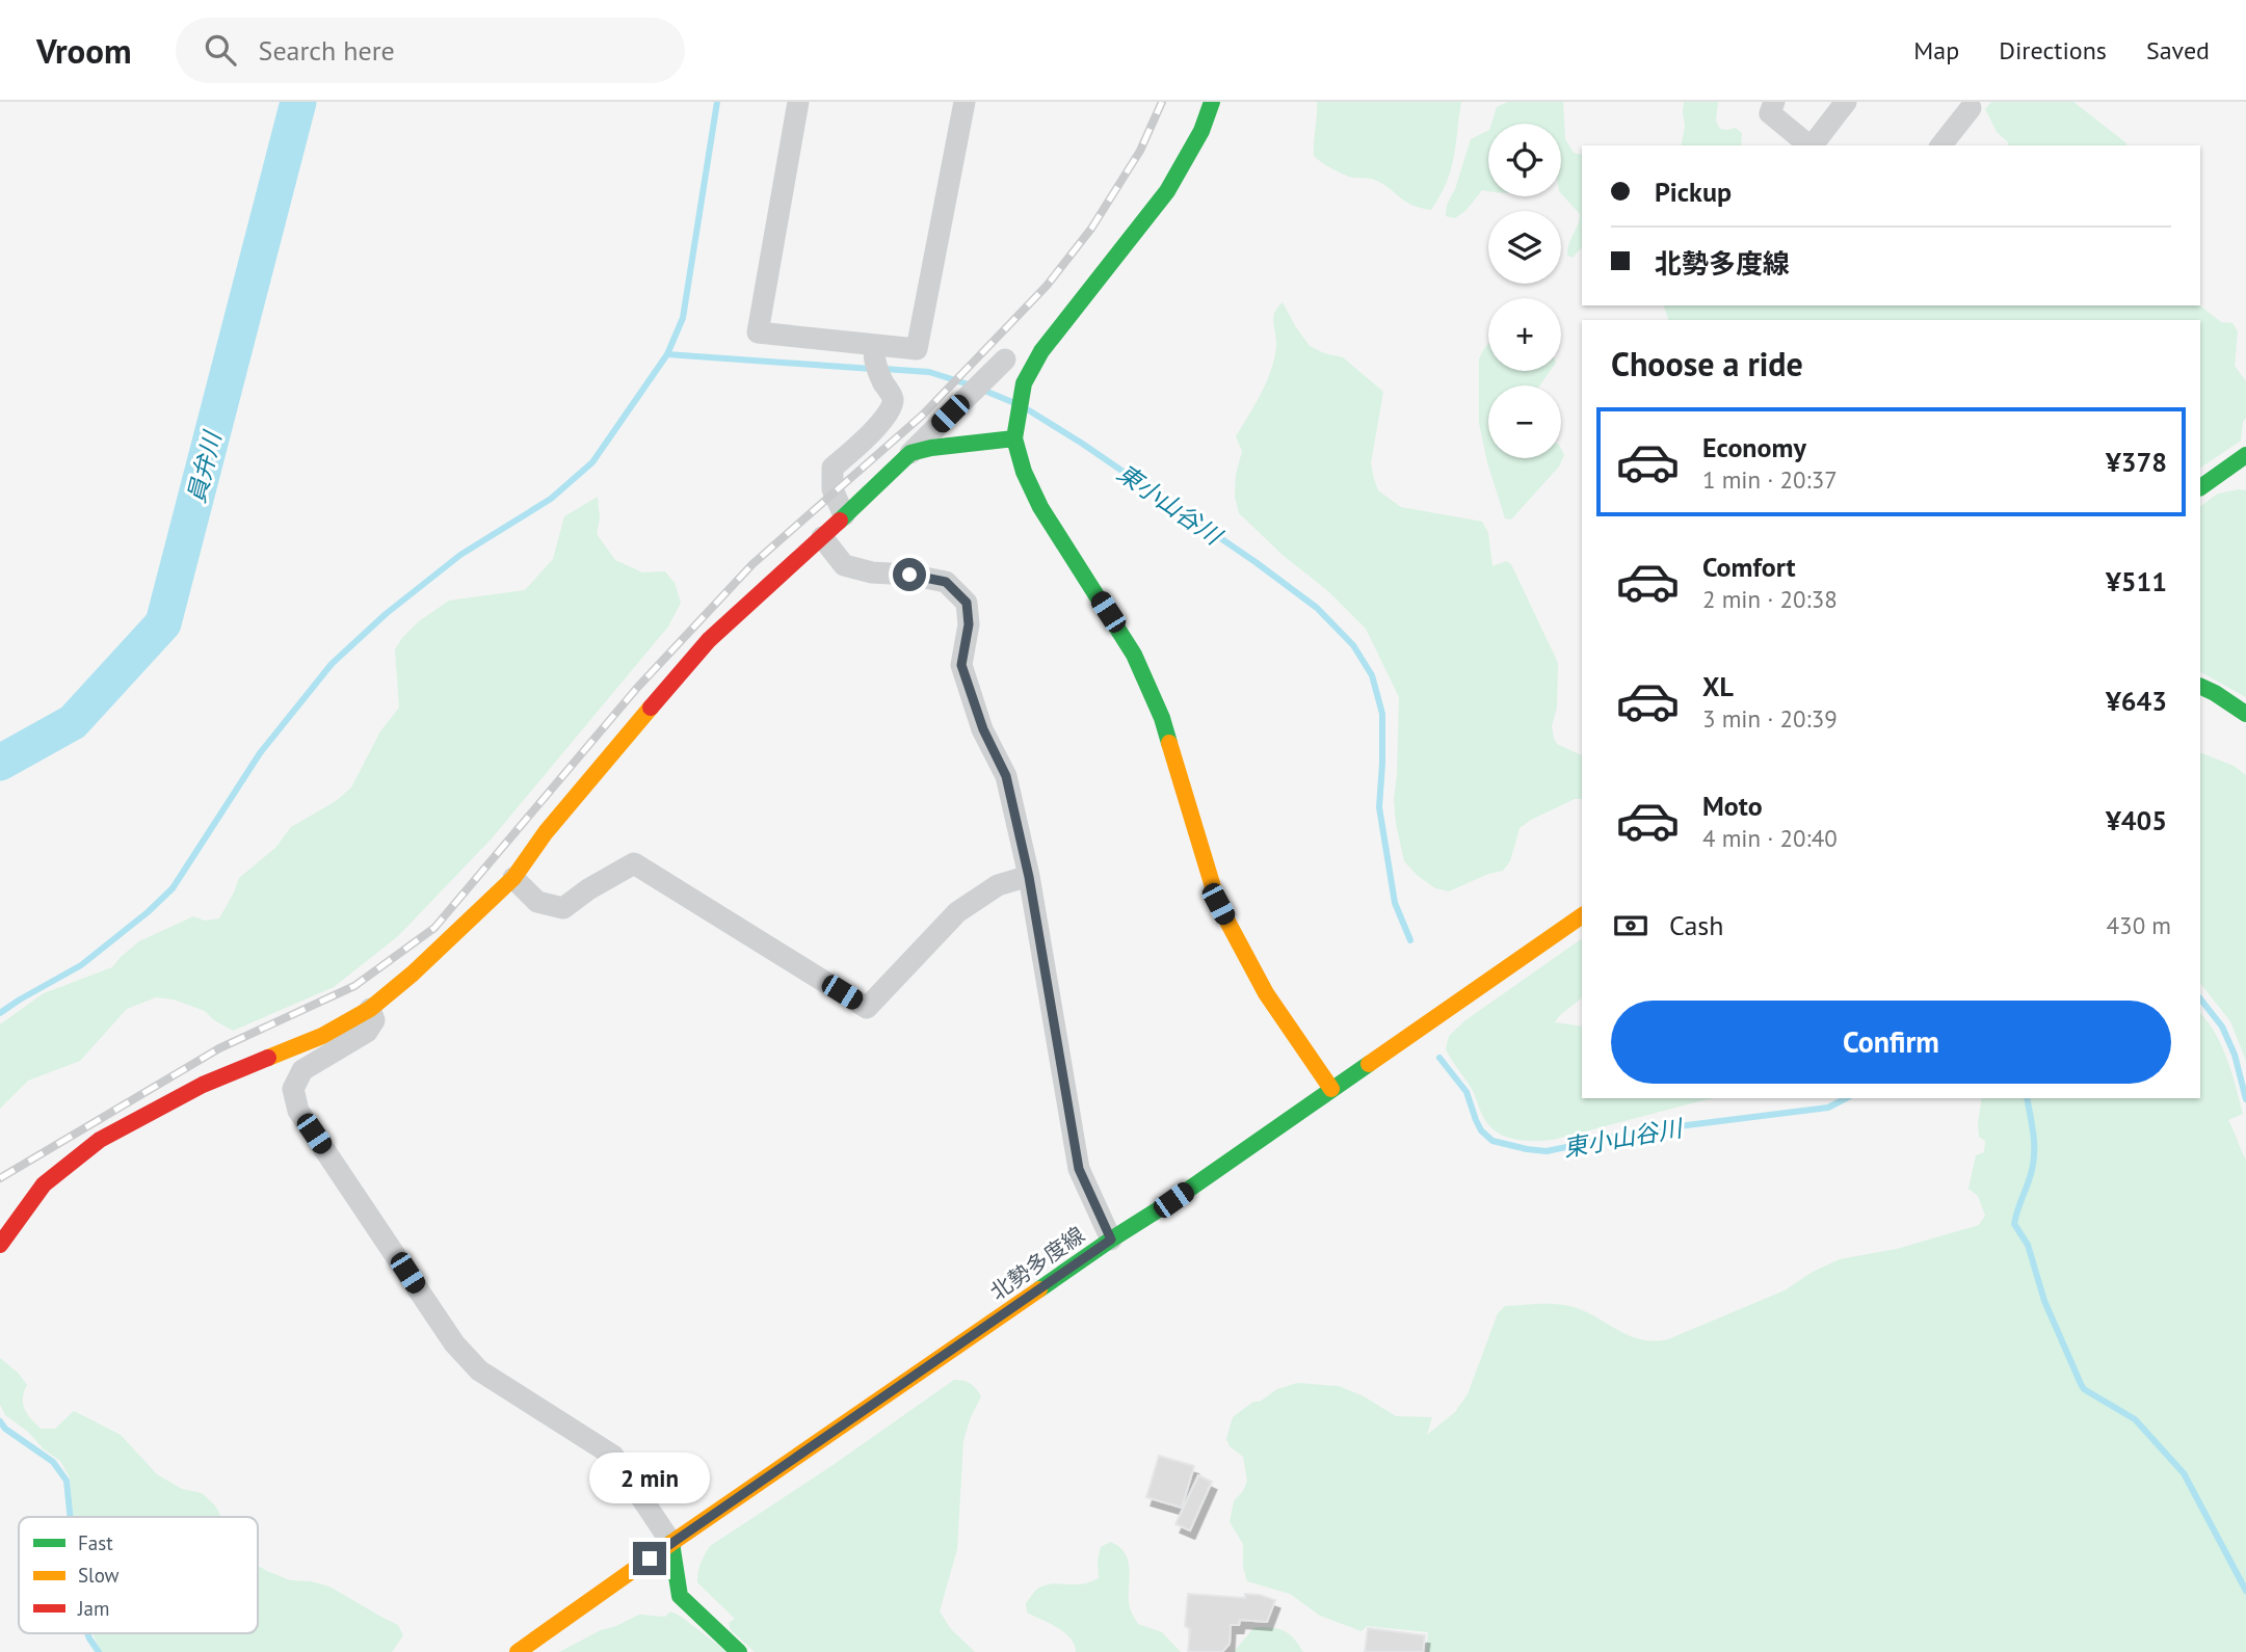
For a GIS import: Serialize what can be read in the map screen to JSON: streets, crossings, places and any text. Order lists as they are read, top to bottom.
{
  "streets": {
    "street": ["北勢多度線"]
  },
  "water": ["員弁川", "東小山谷川"],
  "legend": ["Fast", "Slow", "Jam"],
  "page": {
    "header": "Vroom",
    "search": "Search here",
    "nav": ["Map", "Directions", "Saved"],
    "map_buttons": ["+", "−"],
    "banner": ["Pickup", "北勢多度線"],
    "heading": "Choose a ride",
    "list": [
      {
        "name": "Economy",
        "note": "1 min · 20:37",
        "value": "¥378"
      },
      {
        "name": "Comfort",
        "note": "2 min · 20:38",
        "value": "¥511"
      },
      {
        "name": "XL",
        "note": "3 min · 20:39",
        "value": "¥643"
      },
      {
        "name": "Moto",
        "note": "4 min · 20:40",
        "value": "¥405"
      }
    ],
    "pay": ["Cash", "430 m"],
    "buttons": "Confirm",
    "bubble": "2 min"
  }
}
